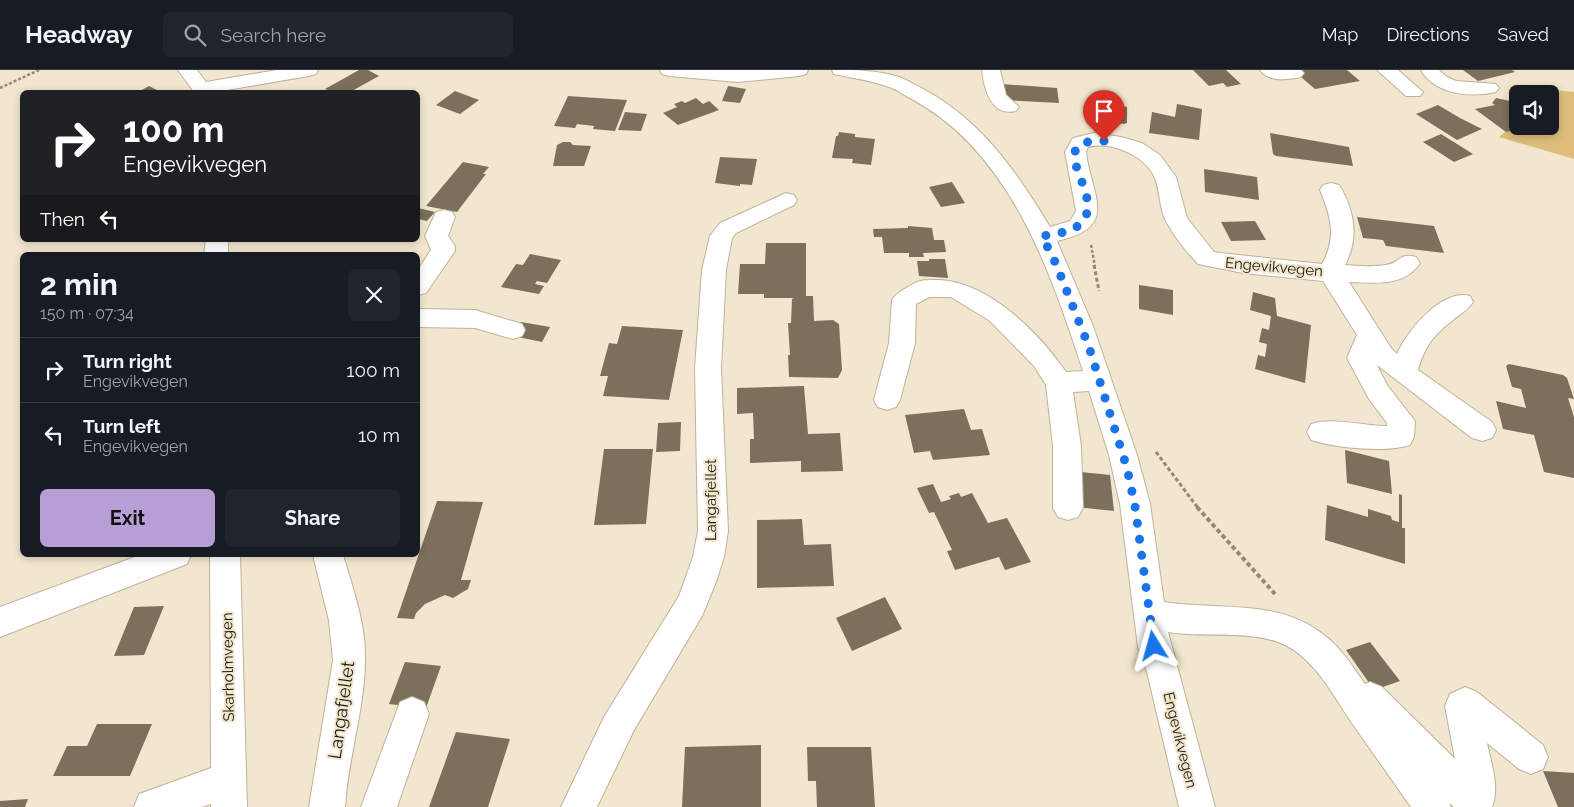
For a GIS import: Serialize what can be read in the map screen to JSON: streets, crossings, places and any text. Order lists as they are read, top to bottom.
{
  "streets": {
    "street": ["Engevikvegen", "Langafjellet", "Skarholmvegen"]
  },
  "page": {
    "header": "Headway",
    "search": "Search here",
    "nav": ["Map", "Directions", "Saved"],
    "turn": ["100 m", "Engevikvegen"],
    "then": "Then",
    "heading": ["2 min", "150 m · 07:34"],
    "list": [
      {
        "name": "Turn right",
        "note": "Engevikvegen",
        "value": "100 m"
      },
      {
        "name": "Turn left",
        "note": "Engevikvegen",
        "value": "10 m"
      }
    ],
    "buttons": ["Exit", "Share"]
  }
}
